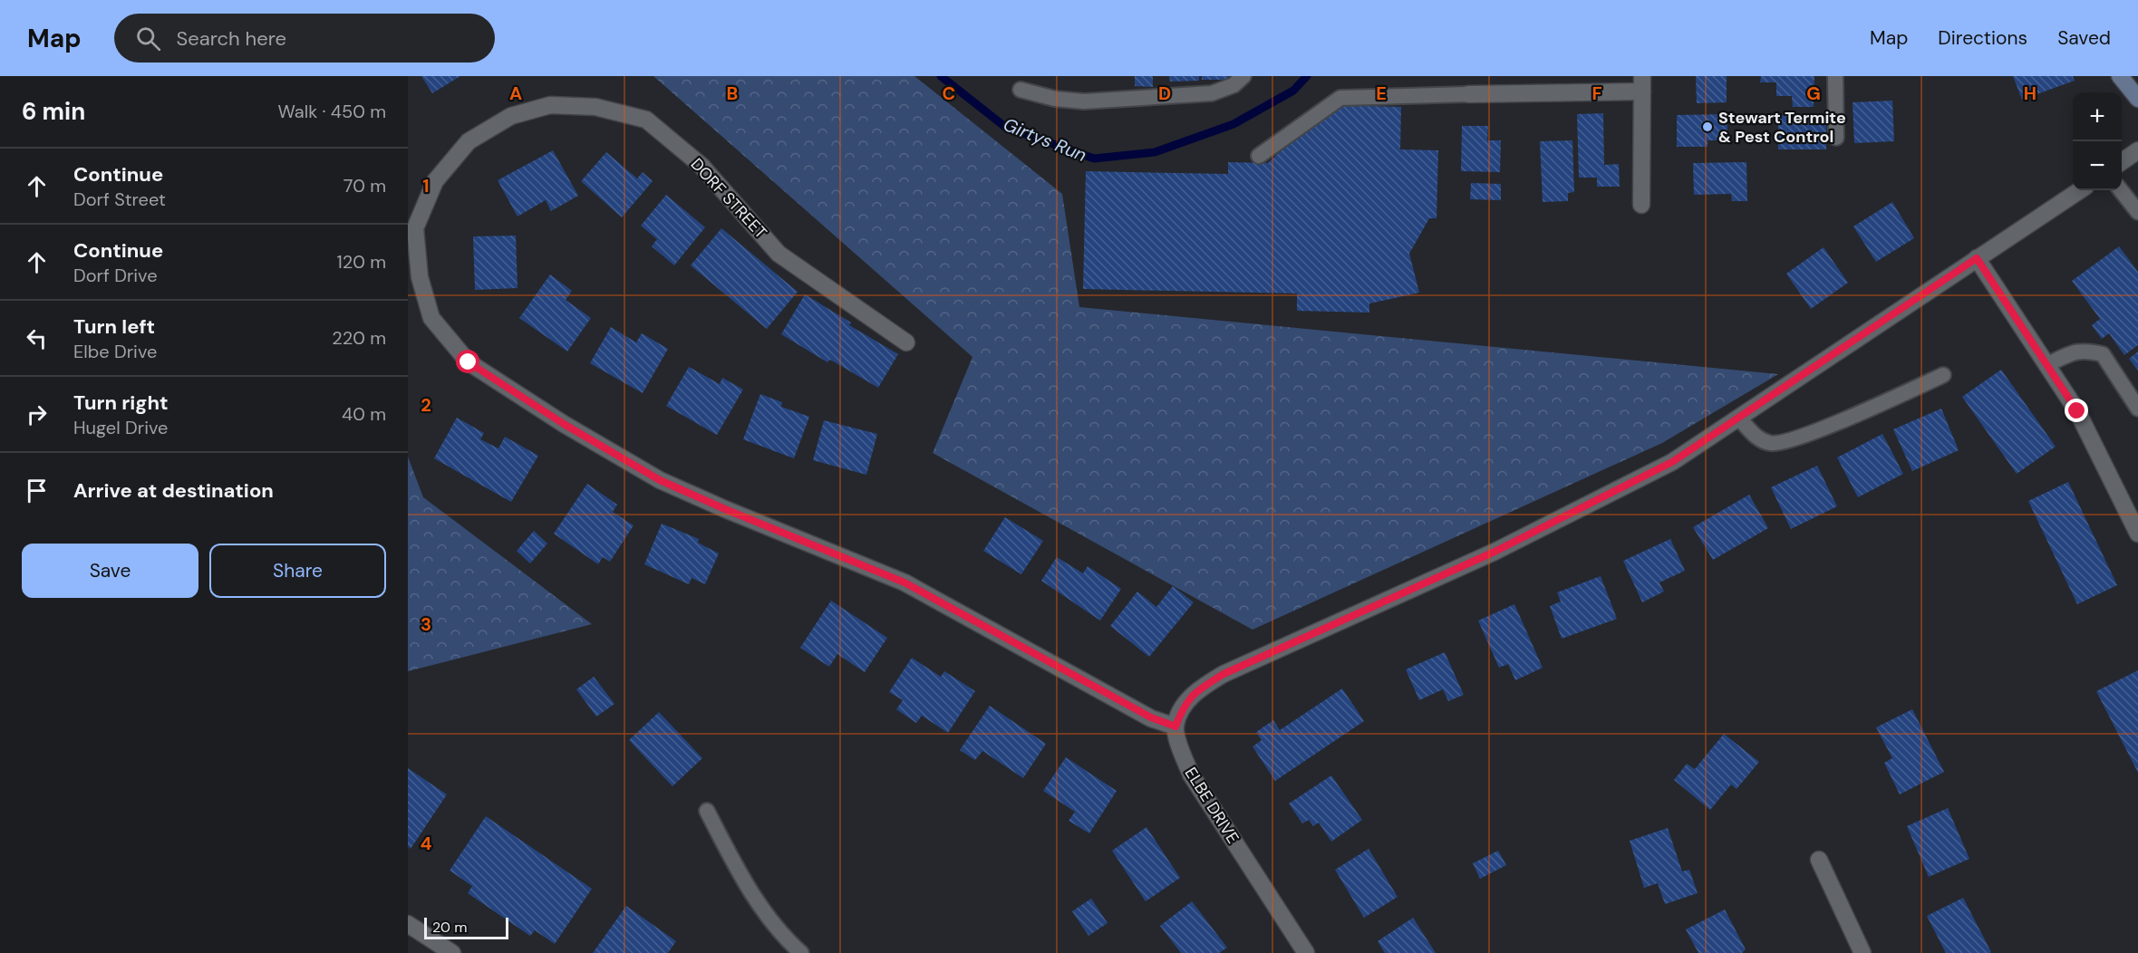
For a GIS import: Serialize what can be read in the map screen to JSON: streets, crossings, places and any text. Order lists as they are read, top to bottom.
{
  "streets": {
    "street": ["DORF STREET", "ELBE DRIVE"]
  },
  "crossings": [
    ["DORF STREET", "ELBE DRIVE"]
  ],
  "water": ["Girtys Run"],
  "places": ["Stewart Termite & Pest Control"],
  "scale_bar": "20 m",
  "page": {
    "header": "Map",
    "search": "Search here",
    "nav": ["Map", "Directions", "Saved"],
    "heading": ["6 min", "Walk · 450 m"],
    "map_buttons": ["+", "−"],
    "list": [
      ["Continue", "Dorf Street", "70 m"],
      ["Continue", "Dorf Drive", "120 m"],
      ["Turn left", "Elbe Drive", "220 m"],
      ["Turn right", "Hugel Drive", "40 m"],
      "Arrive at destination"
    ],
    "buttons": ["Save", "Share"],
    "scale": "20 m"
  },
  "grid": {
    "columns": [
      "A",
      "B",
      "C",
      "D",
      "E",
      "F",
      "G",
      "H"
    ],
    "rows": [
      "1",
      "2",
      "3",
      "4"
    ]
  }
}
